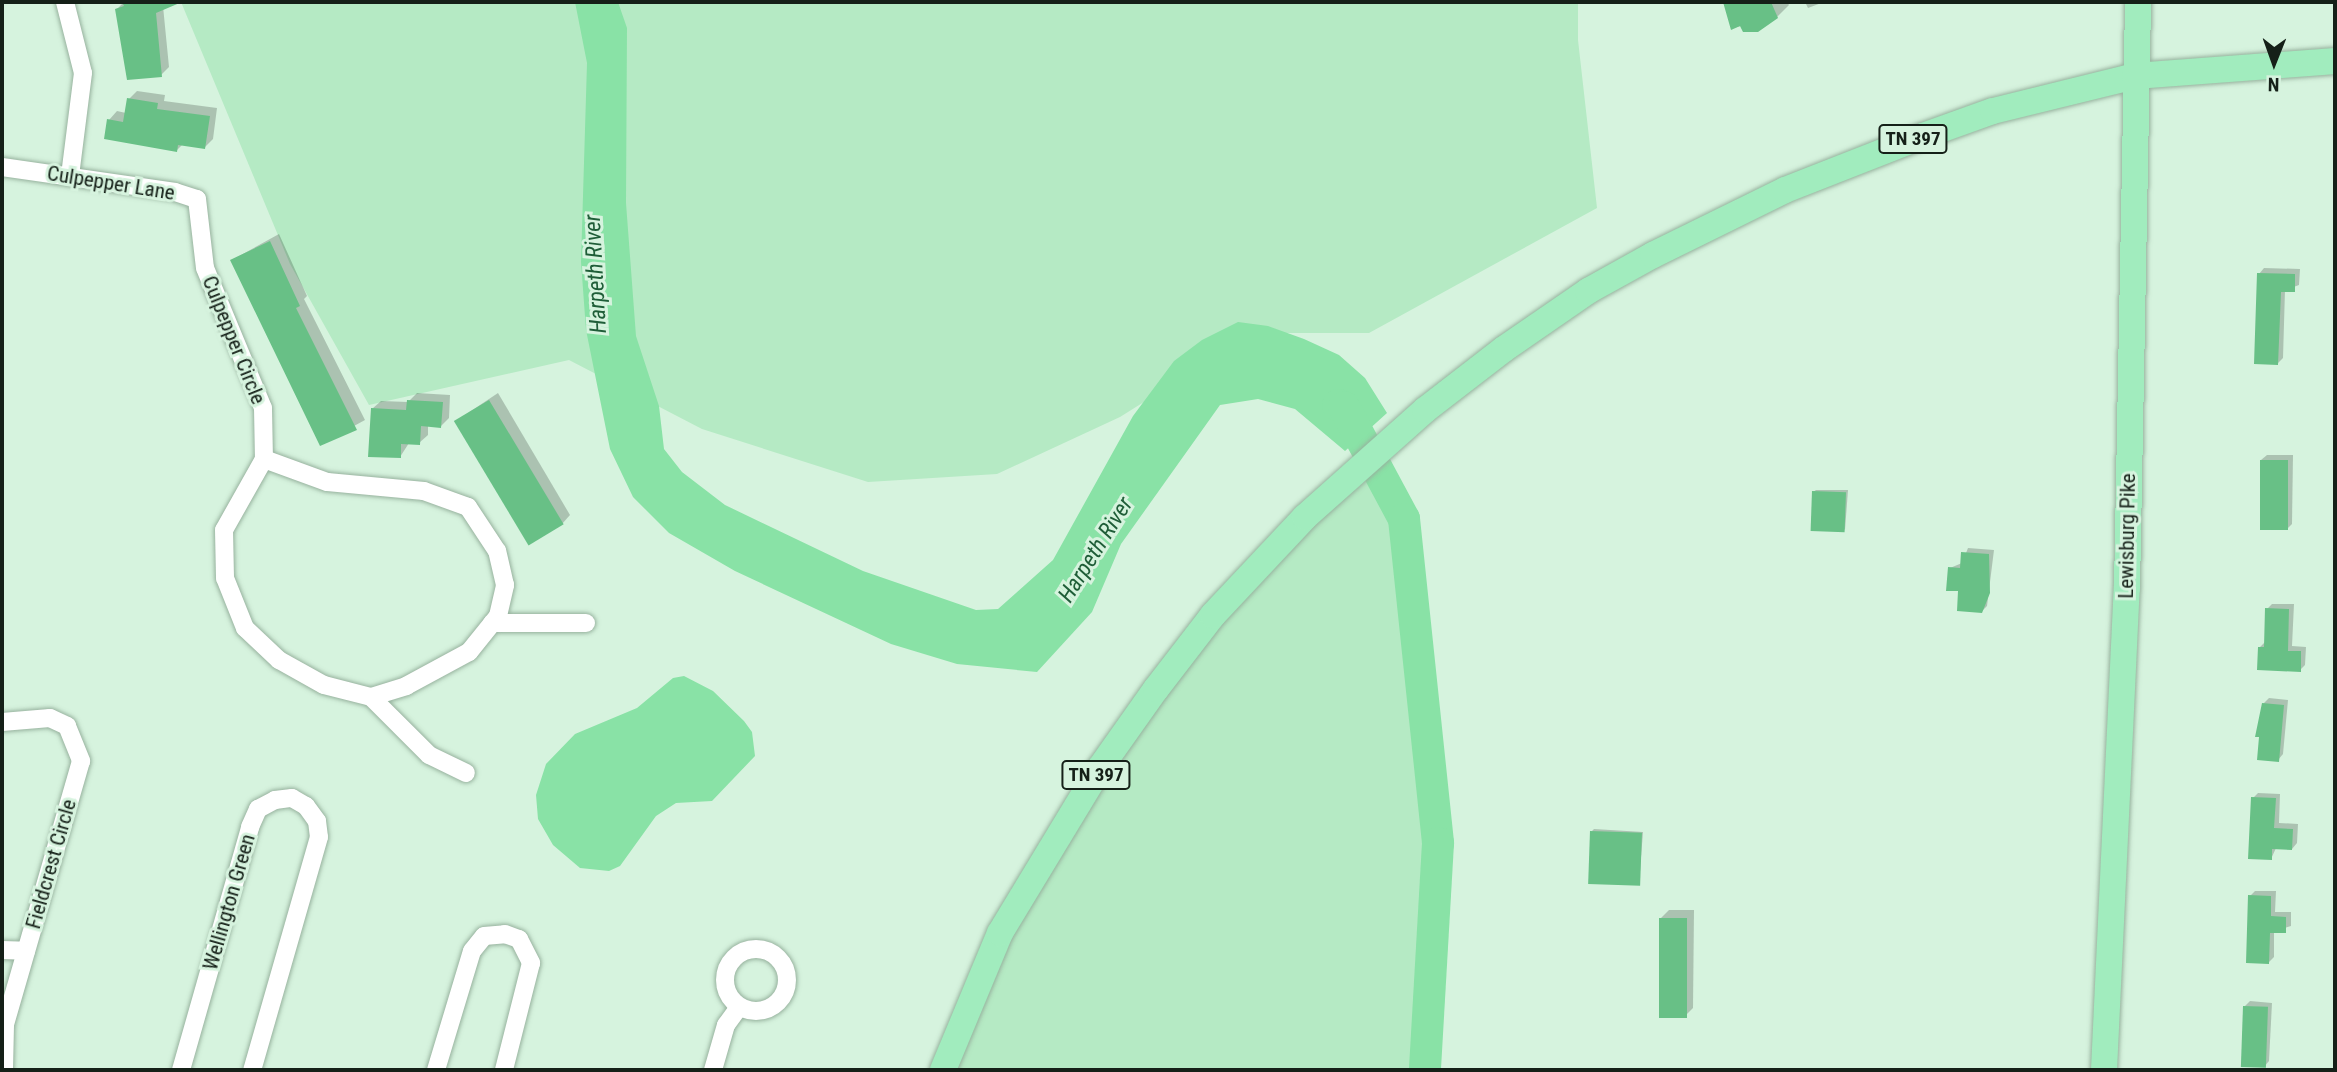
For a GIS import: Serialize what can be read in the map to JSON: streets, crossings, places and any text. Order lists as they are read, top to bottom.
{
  "streets": {
    "main road": ["TN 397", "Lewisburg Pike"],
    "street": [
      "Culpepper Lane",
      "Culpepper Circle",
      "Fieldcrest Circle",
      "Wellington Green"
    ]
  },
  "crossings": [
    ["TN 397", "Lewisburg Pike"],
    ["Culpepper Lane", "Culpepper Circle"]
  ],
  "water": ["Harpeth River"],
  "north": "bottom"
}
